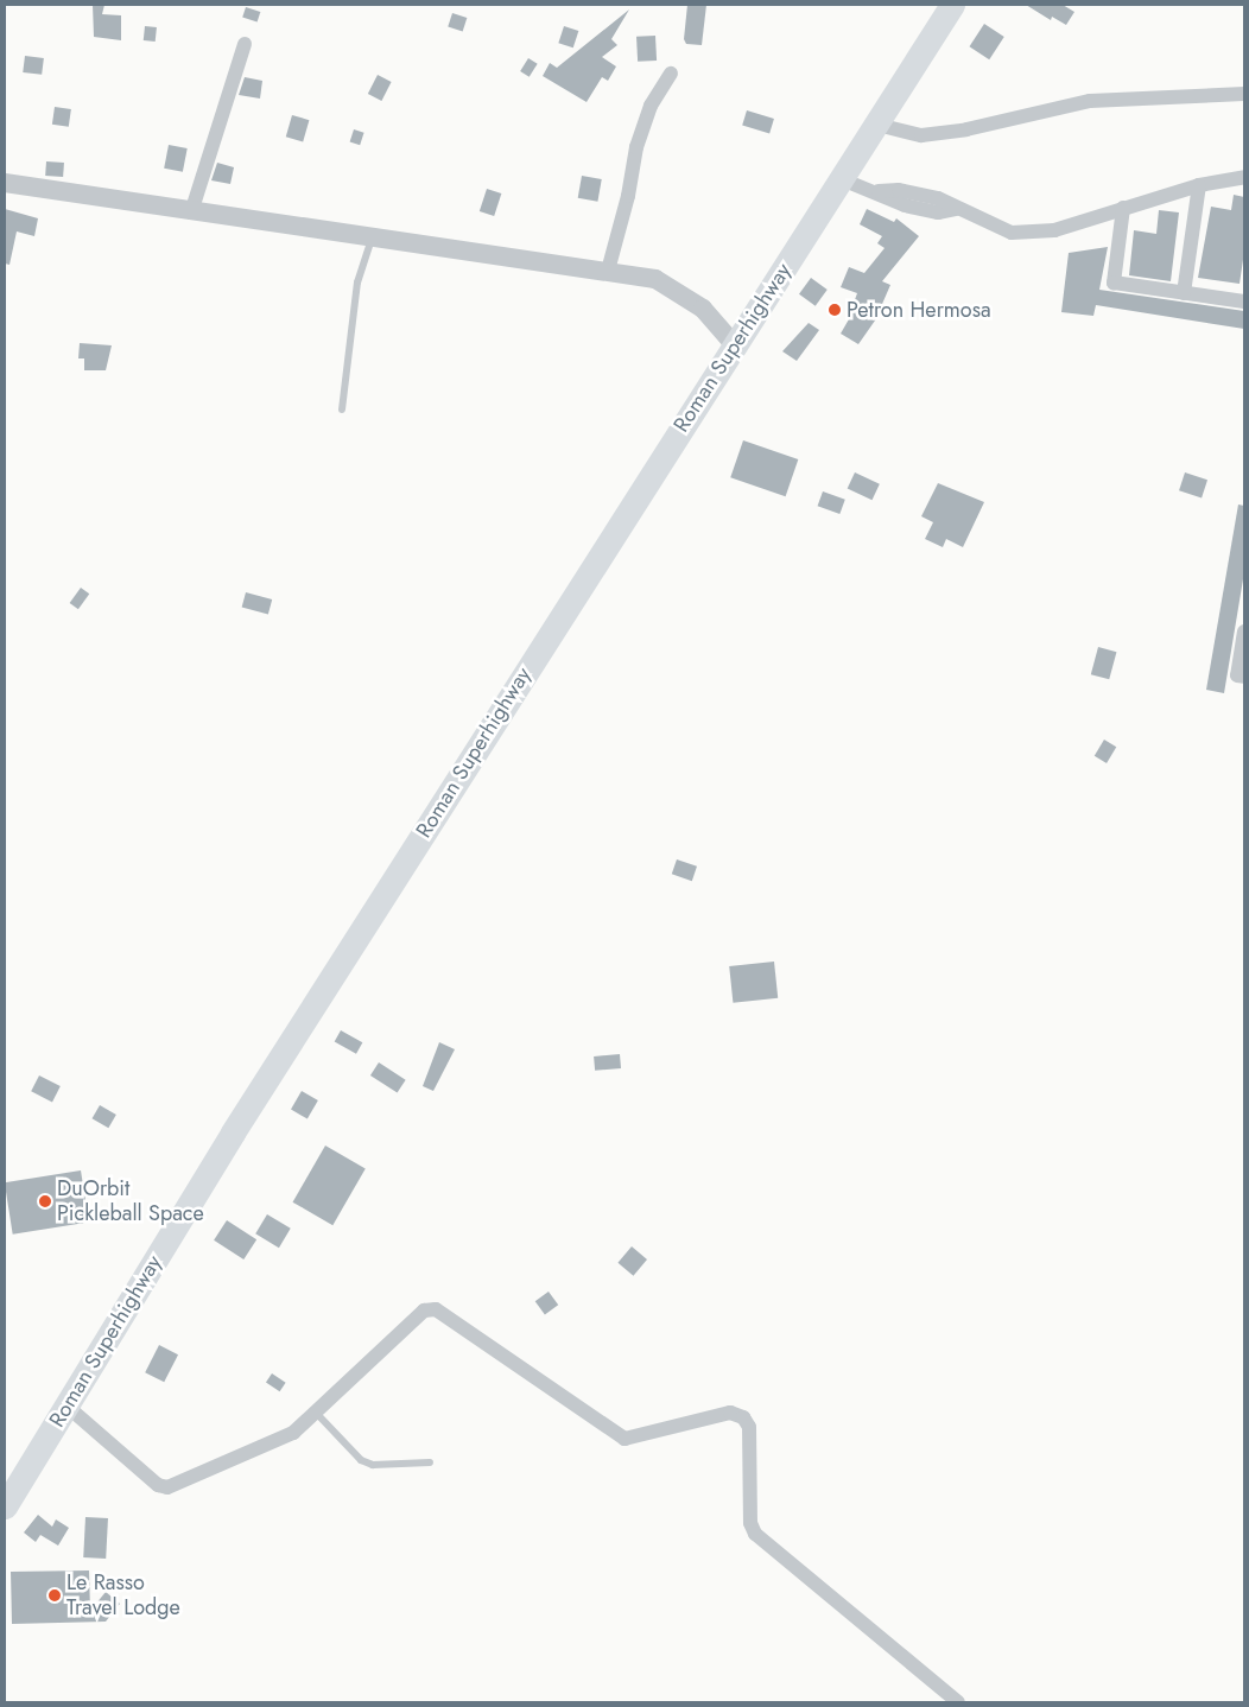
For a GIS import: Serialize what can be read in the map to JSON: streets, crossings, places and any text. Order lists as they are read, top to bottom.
{
  "streets": {
    "main road": ["Roman Superhighway"]
  },
  "places": ["Petron Hermosa", "DuOrbit Pickleball Space", "Le Rasso Travel Lodge"]
}
